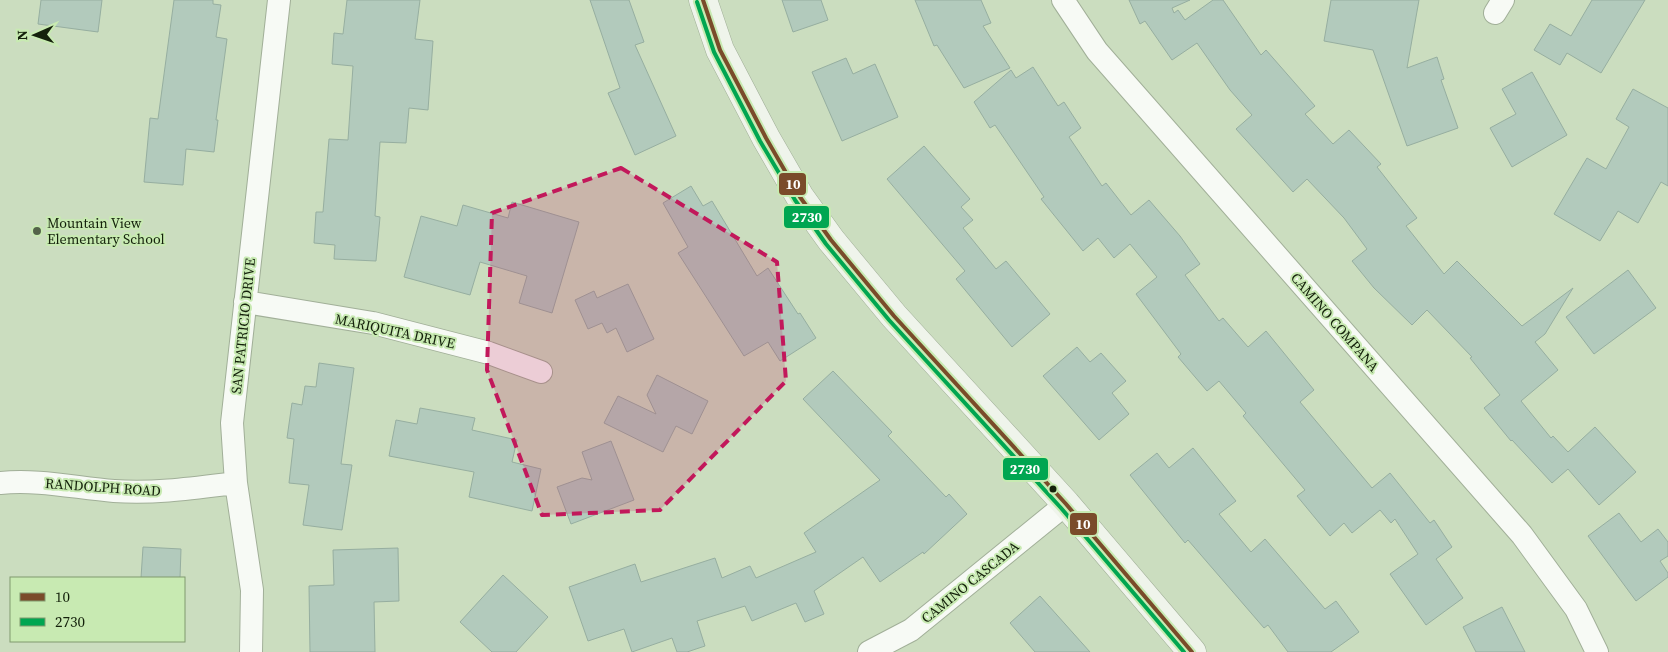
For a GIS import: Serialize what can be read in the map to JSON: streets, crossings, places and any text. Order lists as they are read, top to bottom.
{
  "streets": {
    "street": [
      "CAMINO COMPANA",
      "SAN PATRICIO DRIVE",
      "MARIQUITA DRIVE",
      "RANDOLPH ROAD",
      "CAMINO CASCADA"
    ]
  },
  "crossings": [
    ["SAN PATRICIO DRIVE", "MARIQUITA DRIVE"],
    ["SAN PATRICIO DRIVE", "RANDOLPH ROAD"]
  ],
  "places": ["Mountain View Elementary School"],
  "lines": ["transit line 10", "transit line 2730"],
  "legend": ["10", "2730"],
  "north": "left"
}
